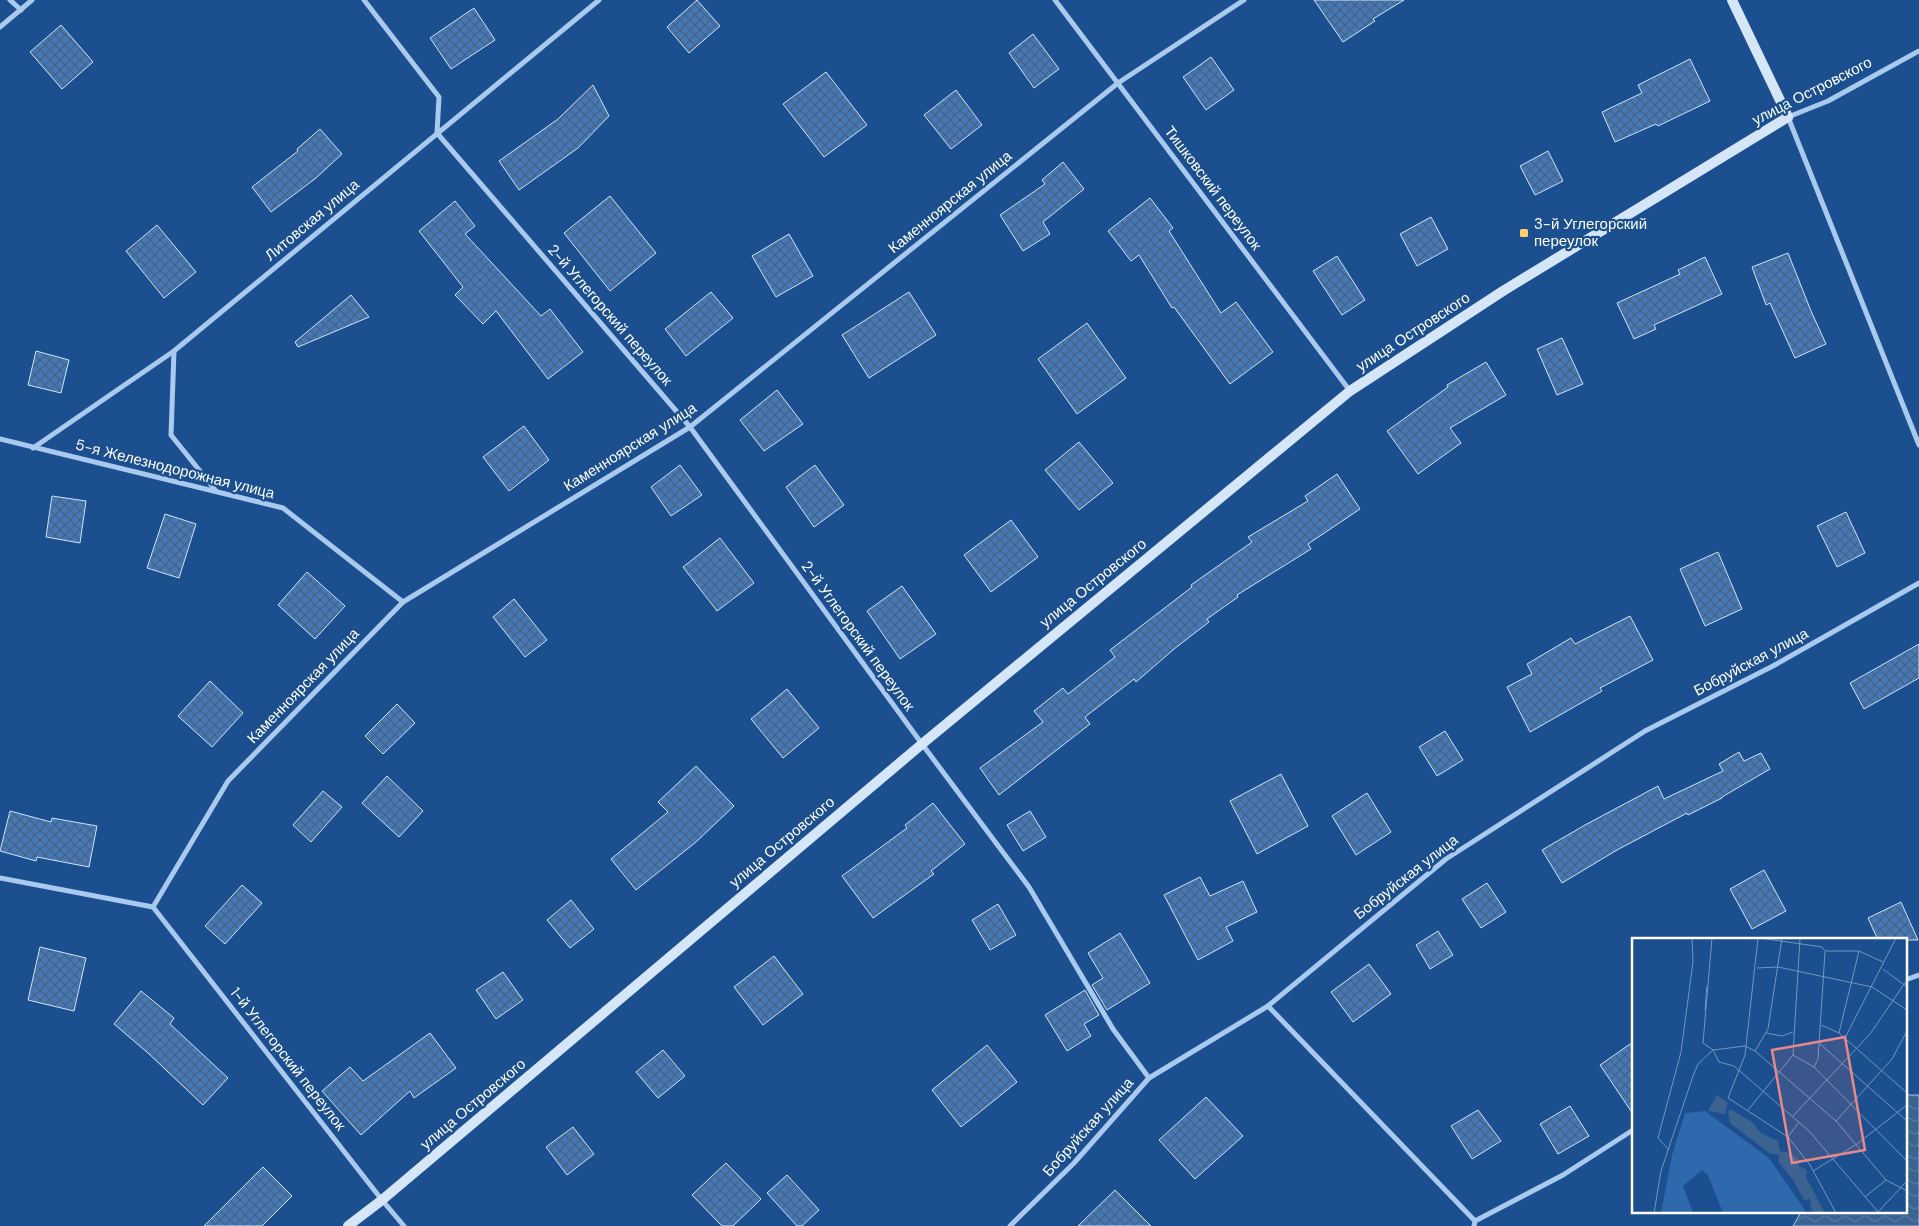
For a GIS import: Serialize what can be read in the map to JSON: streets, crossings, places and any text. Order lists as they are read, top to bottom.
{
  "streets": {
    "street": [
      "улица Островского",
      "Тишковский переулок",
      "Каменноярская улица",
      "Литовская улица",
      "2-й Углегорский переулок",
      "5-я Железнодорожная улица",
      "Бобруйская улица",
      "1-й Углегорский переулок"
    ]
  },
  "crossings": [
    ["улица Островского", "Тишковский переулок"],
    ["улица Островского", "2-й Углегорский переулок"],
    ["улица Островского", "1-й Углегорский переулок"],
    ["Тишковский переулок", "Каменноярская улица"],
    ["Каменноярская улица", "2-й Углегорский переулок"],
    ["Каменноярская улица", "5-я Железнодорожная улица"],
    ["Каменноярская улица", "1-й Углегорский переулок"],
    ["Литовская улица", "2-й Углегорский переулок"],
    ["Литовская улица", "5-я Железнодорожная улица"],
    ["2-й Углегорский переулок", "Бобруйская улица"]
  ],
  "places": {
    "transit": ["3-й Углегорский переулок"]
  }
}
